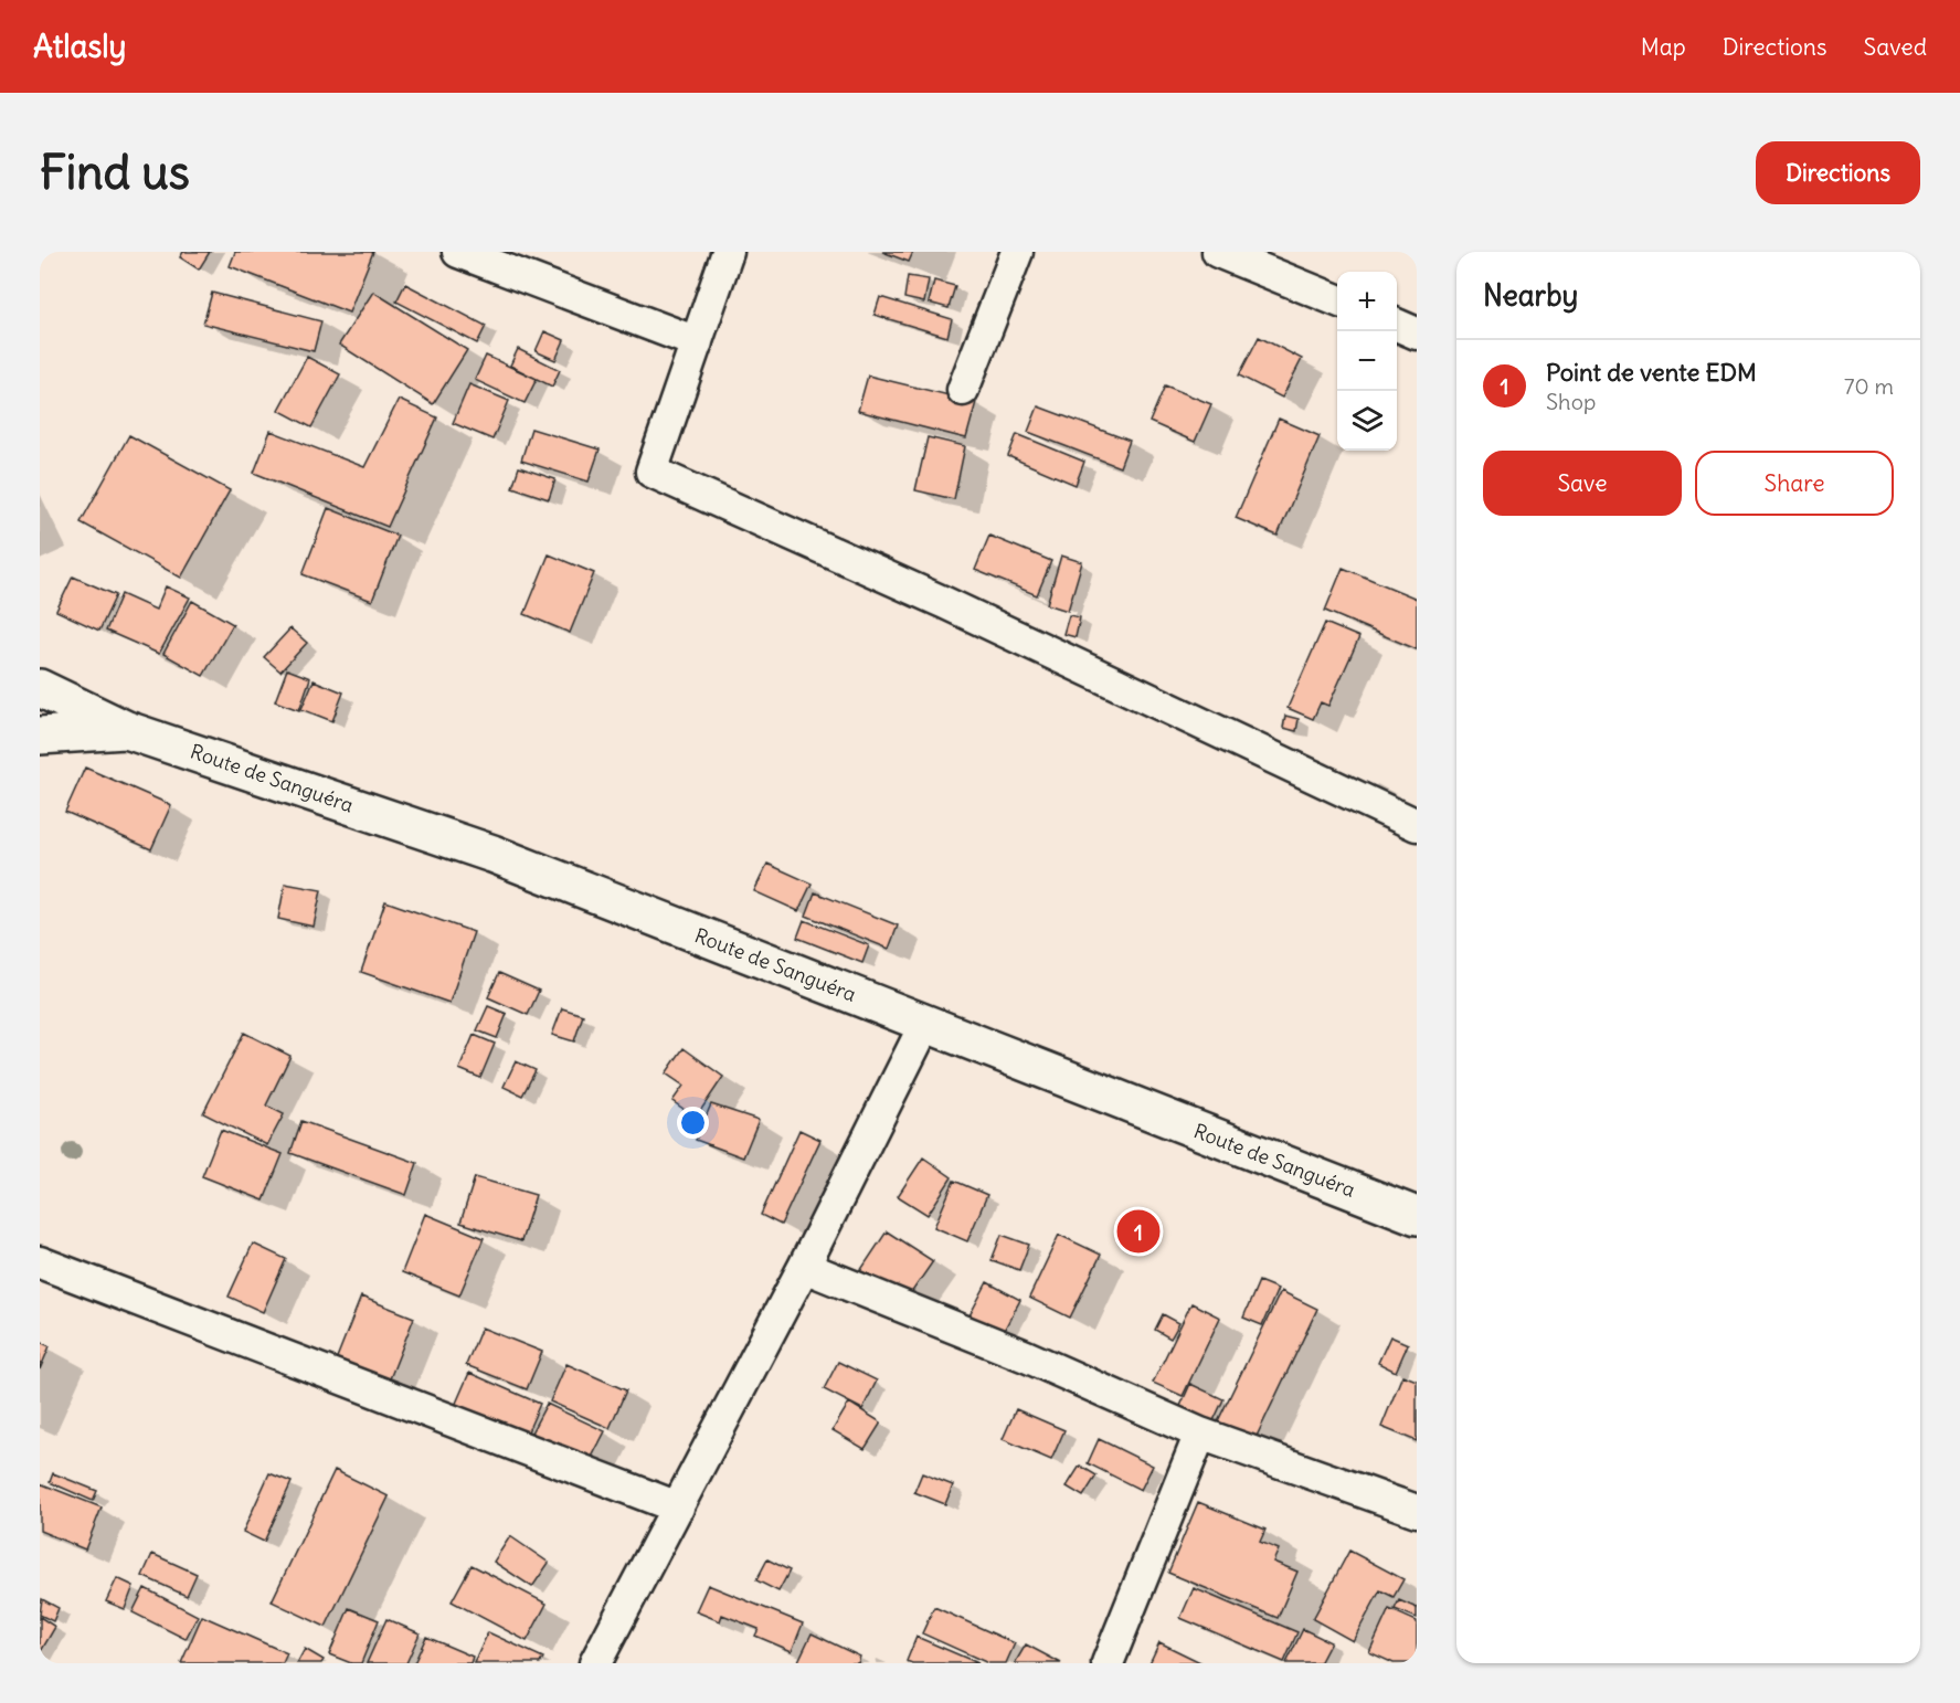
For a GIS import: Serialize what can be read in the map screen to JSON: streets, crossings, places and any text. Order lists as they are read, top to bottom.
{
  "streets": {
    "street": ["Route de Sanguéra"]
  },
  "page": {
    "header": "Atlasly",
    "nav": ["Map", "Directions", "Saved"],
    "buttons": [
      "Directions",
      ["Save", "Share"]
    ],
    "title": "Find us",
    "heading": "Nearby",
    "map_buttons": ["+", "−"],
    "list": [
      {
        "mark": "1",
        "name": "Point de vente EDM",
        "note": "Shop",
        "value": "70 m"
      }
    ],
    "pins": "1"
  }
}
